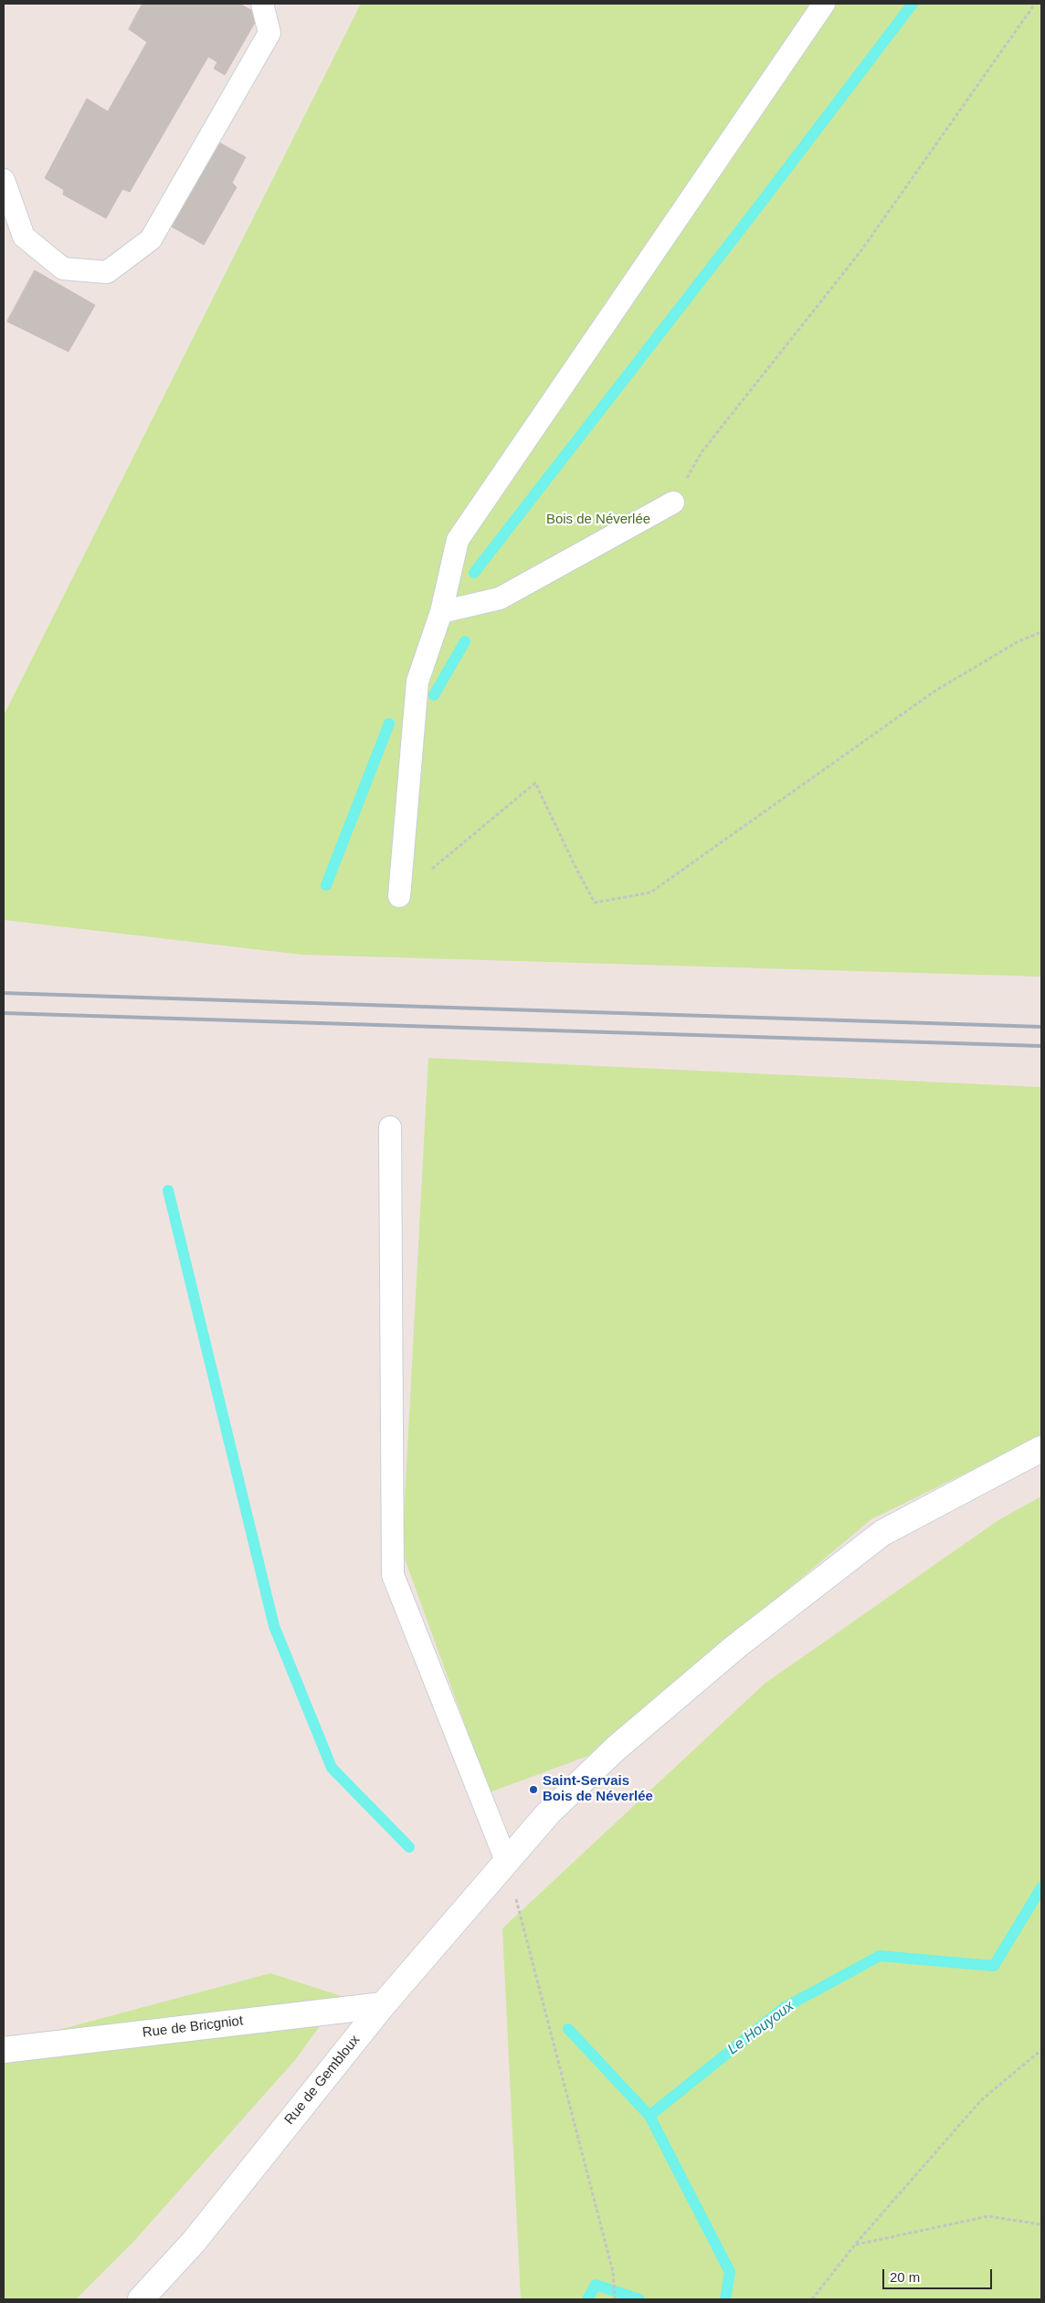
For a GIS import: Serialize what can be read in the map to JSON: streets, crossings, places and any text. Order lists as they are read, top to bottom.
{
  "streets": {
    "main road": ["Rue de Bricgniot", "Rue de Gembloux"]
  },
  "crossings": [
    ["Rue de Bricgniot", "Rue de Gembloux"]
  ],
  "water": ["Le Houyoux"],
  "parks": ["Bois de Néverlée"],
  "places": ["Saint-Servais Bois de Néverlée"],
  "scale_bar": "20 m"
}
